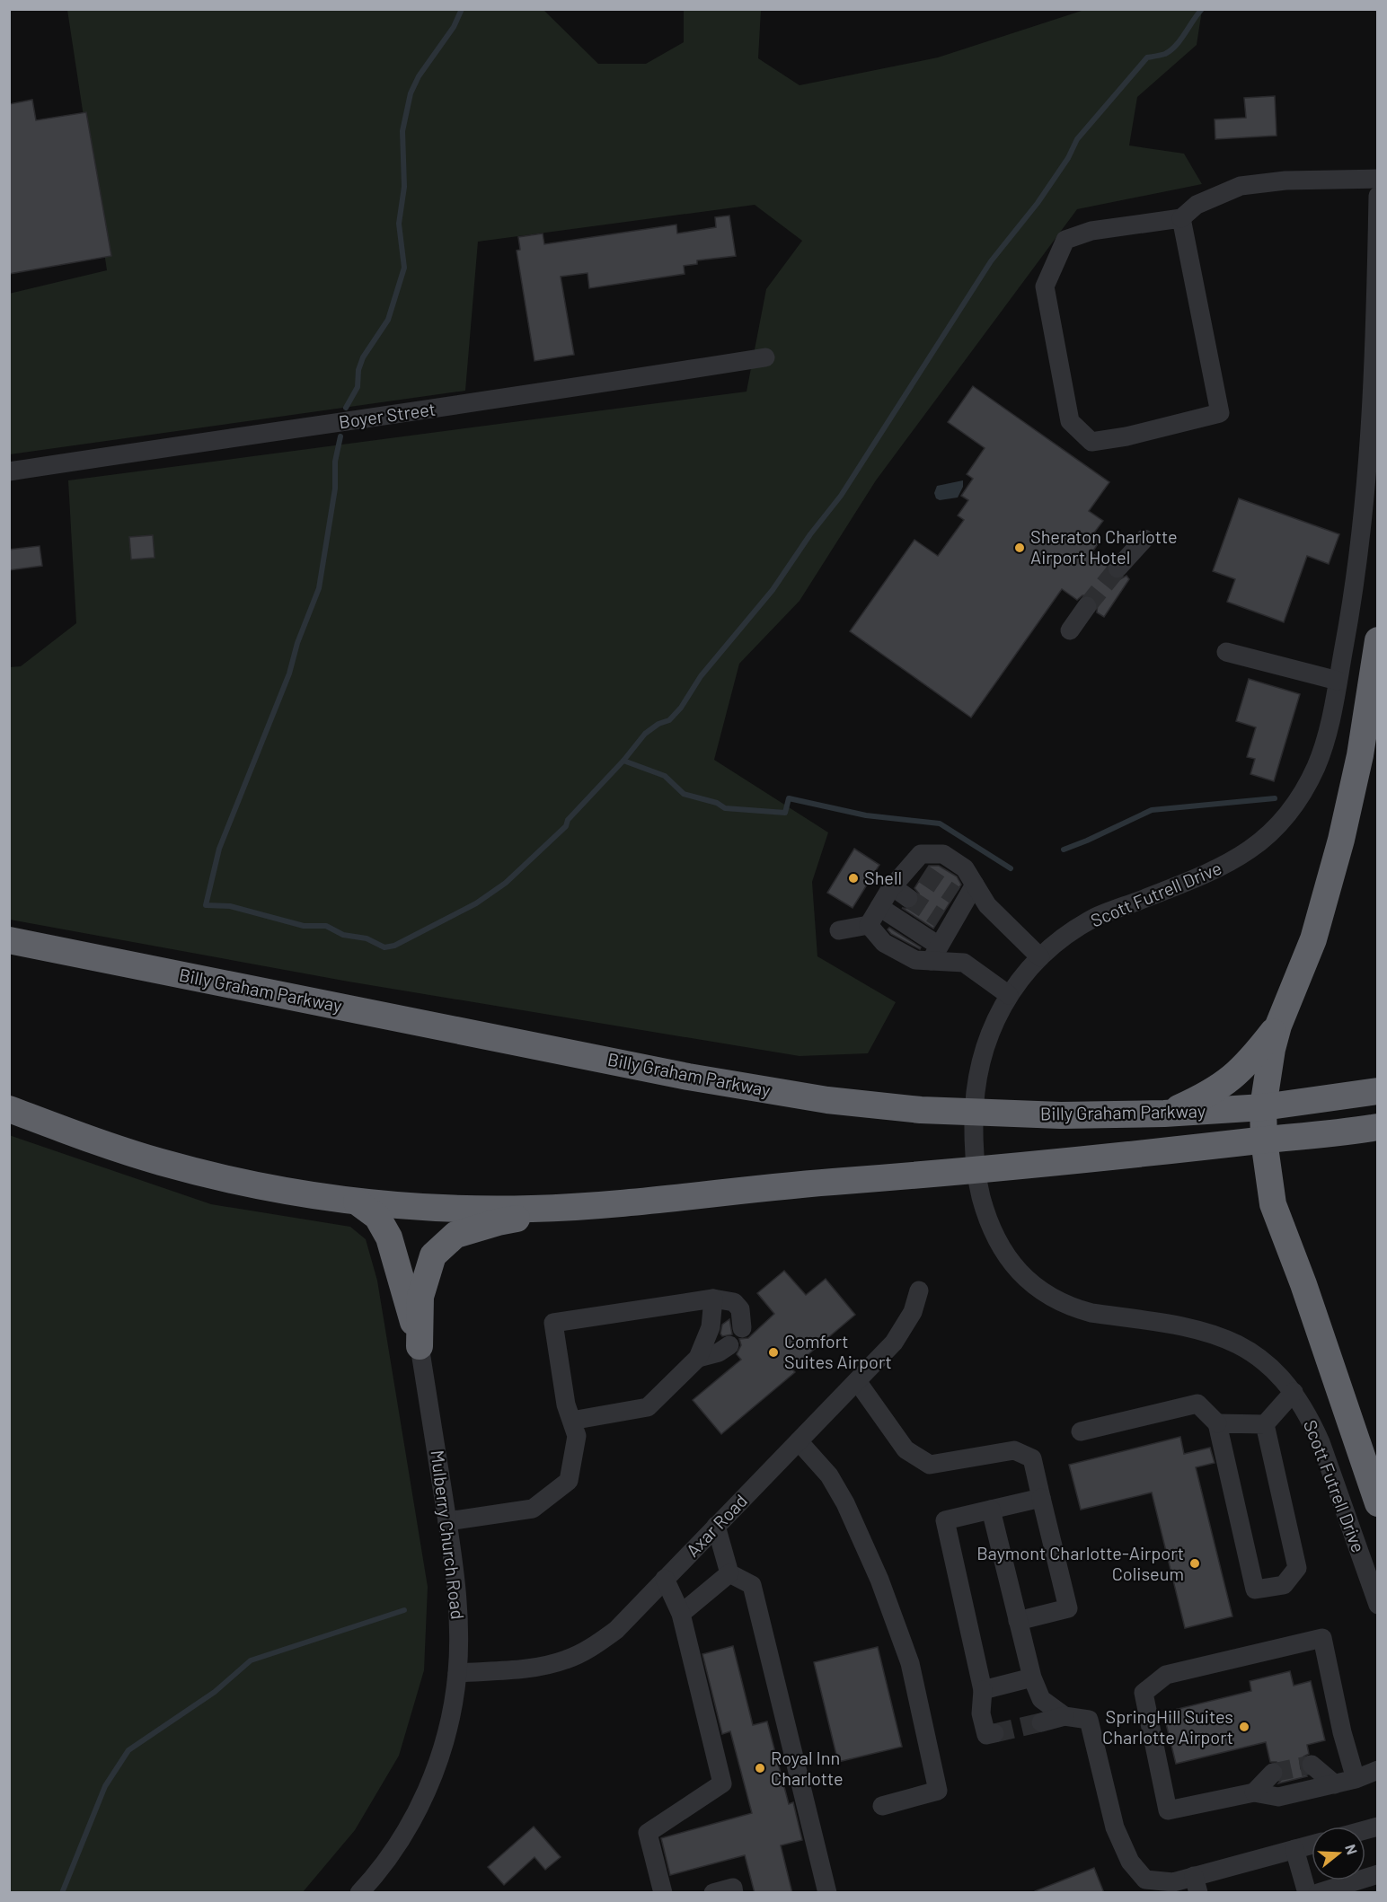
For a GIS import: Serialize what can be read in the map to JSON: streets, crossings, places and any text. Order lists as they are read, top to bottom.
{
  "streets": {
    "highway": ["Billy Graham Parkway"],
    "street": [
      "Boyer Street",
      "Scott Futrell Drive",
      "Axar Road",
      "Mulberry Church Road"
    ]
  },
  "crossings": [
    ["Scott Futrell Drive", "Billy Graham Parkway"],
    ["Axar Road", "Mulberry Church Road"]
  ],
  "places": [
    "Sheraton Charlotte Airport Hotel",
    "Shell",
    "Comfort Suites Airport",
    "Baymont Charlotte-Airport Coliseum",
    "SpringHill Suites Charlotte Airport",
    "Royal Inn Charlotte"
  ],
  "north": "right"
}
